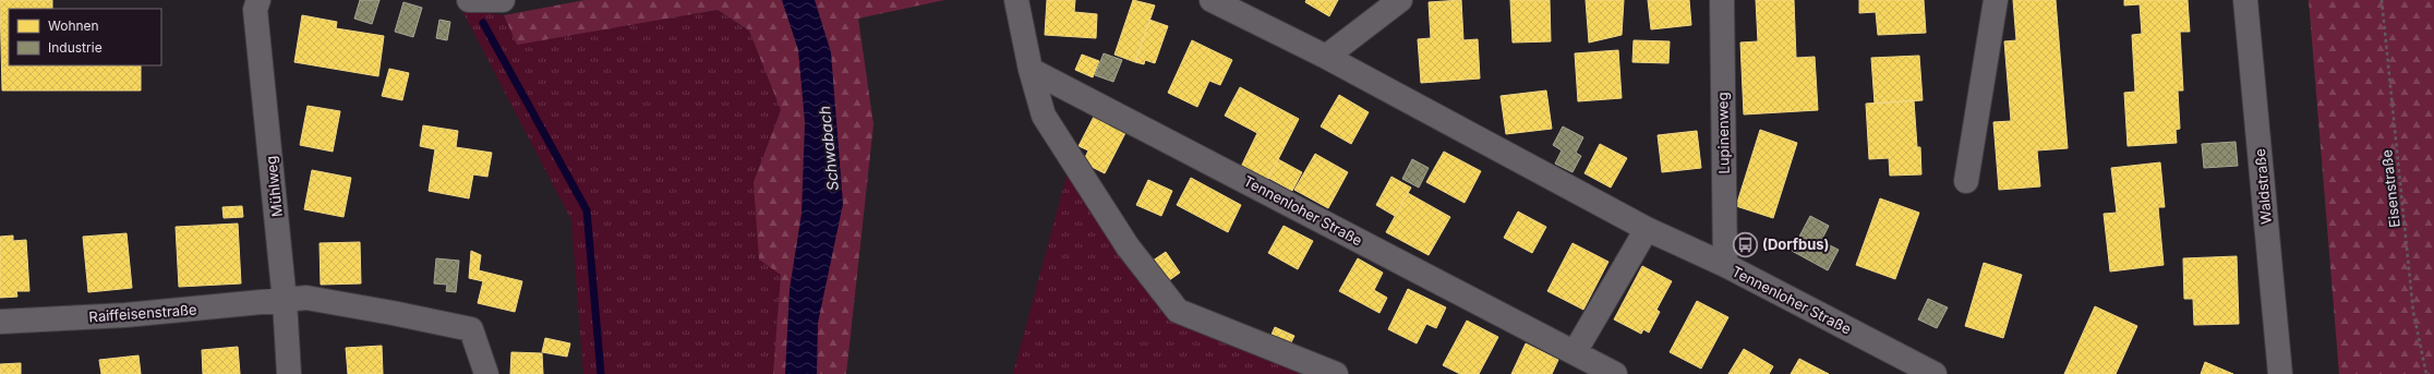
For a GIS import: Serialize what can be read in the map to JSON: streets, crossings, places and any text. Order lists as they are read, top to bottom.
{
  "streets": {
    "street": [
      "Lupinenweg",
      "Mühlweg",
      "Waldstraße",
      "Tennenloher Straße",
      "Raiffeisenstraße"
    ],
    "path": ["Eisenstraße"]
  },
  "crossings": [
    ["Lupinenweg", "Tennenloher Straße"],
    ["Mühlweg", "Raiffeisenstraße"]
  ],
  "water": ["Schwabach"],
  "places": {
    "bus stop": ["(Dorfbus)"]
  },
  "legend": ["Wohnen", "Industrie"]
}
